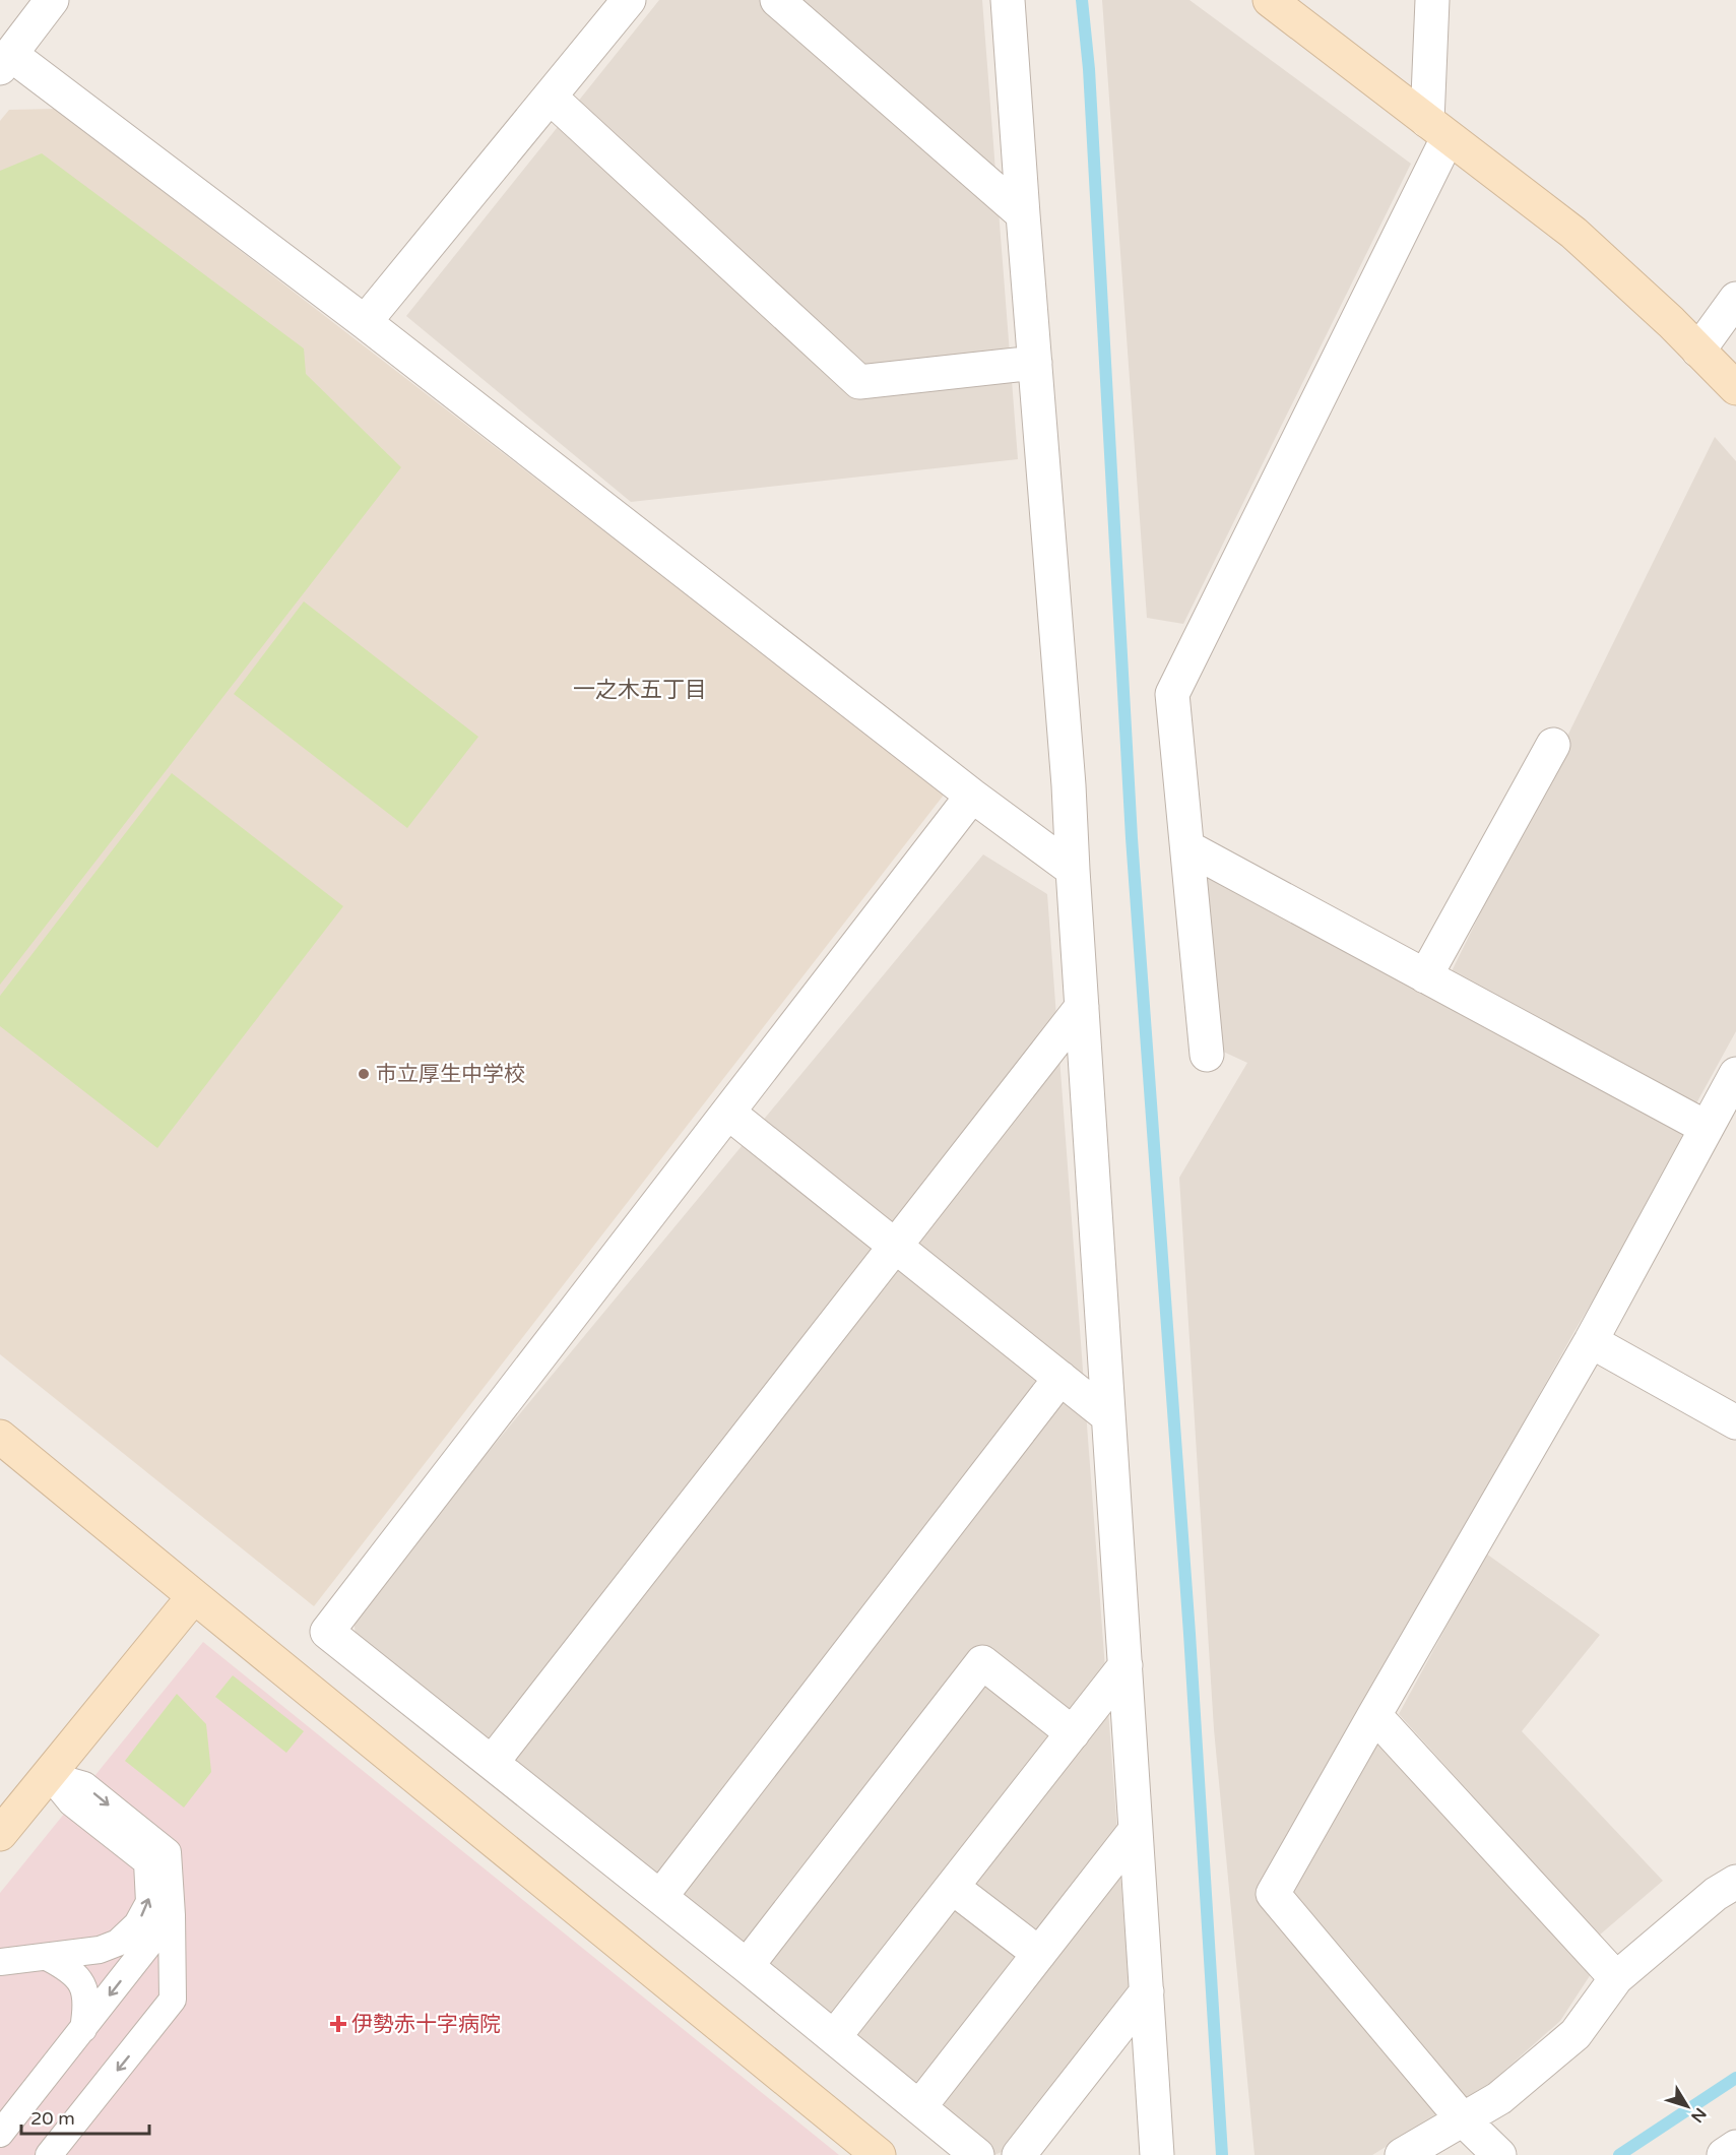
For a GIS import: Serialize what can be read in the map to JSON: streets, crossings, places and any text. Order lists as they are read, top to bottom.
{
  "districts": ["一之木五丁目"],
  "places": {
    "other": ["市立厚生中学校"],
    "health": ["伊勢赤十字病院"]
  },
  "scale_bar": "20 m",
  "north": "bottom right"
}
